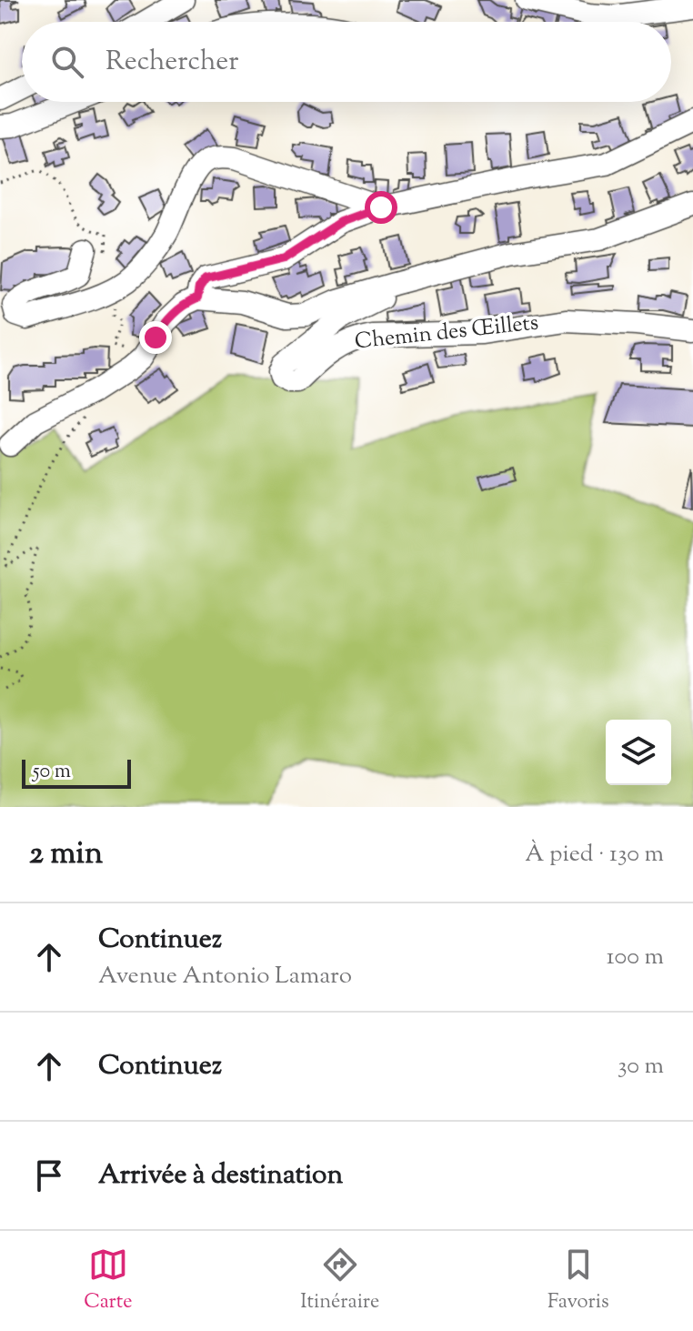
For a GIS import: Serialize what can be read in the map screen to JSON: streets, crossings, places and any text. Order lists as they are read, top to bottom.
{
  "streets": {
    "street": ["Chemin des Œillets"]
  },
  "scale_bar": "50 m",
  "page": {
    "search": "Rechercher",
    "scale": "50 m",
    "heading": ["2 min", "À pied · 130 m"],
    "list": [
      ["Continuez", "Avenue Antonio Lamaro", "100 m"],
      ["Continuez", "30 m"],
      "Arrivée à destination"
    ],
    "nav": ["Carte", "Itinéraire", "Favoris"]
  }
}
